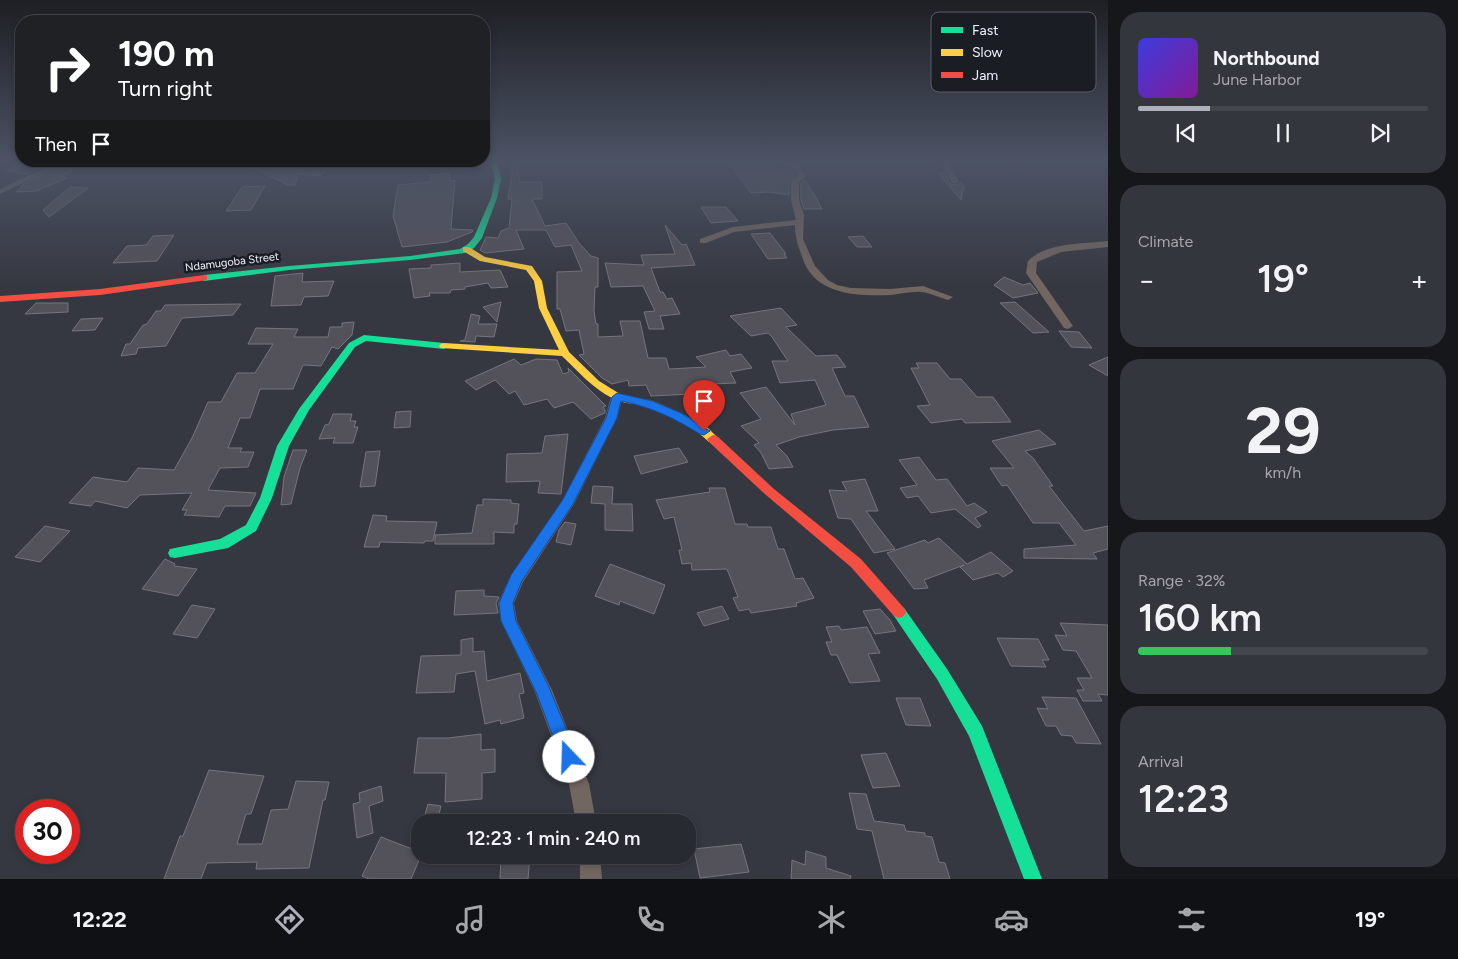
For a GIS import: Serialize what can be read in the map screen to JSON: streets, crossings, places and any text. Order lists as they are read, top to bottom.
{
  "streets": {
    "street": ["Ndamugoba Street"]
  },
  "legend": ["Fast", "Slow", "Jam"],
  "page": {
    "turn": ["190 m", "Turn right"],
    "song": ["Northbound", "June Harbor"],
    "then": "Then",
    "tile": [
      "Climate",
      ["29", "km/h"],
      ["Range · 32%", "160 km"],
      ["Arrival", "12:23"]
    ],
    "heat": ["−", "19°", "+"],
    "limit": "30",
    "trip": "12:23 · 1 min · 240 m",
    "tabs": ["12:22", "19°"]
  }
}
